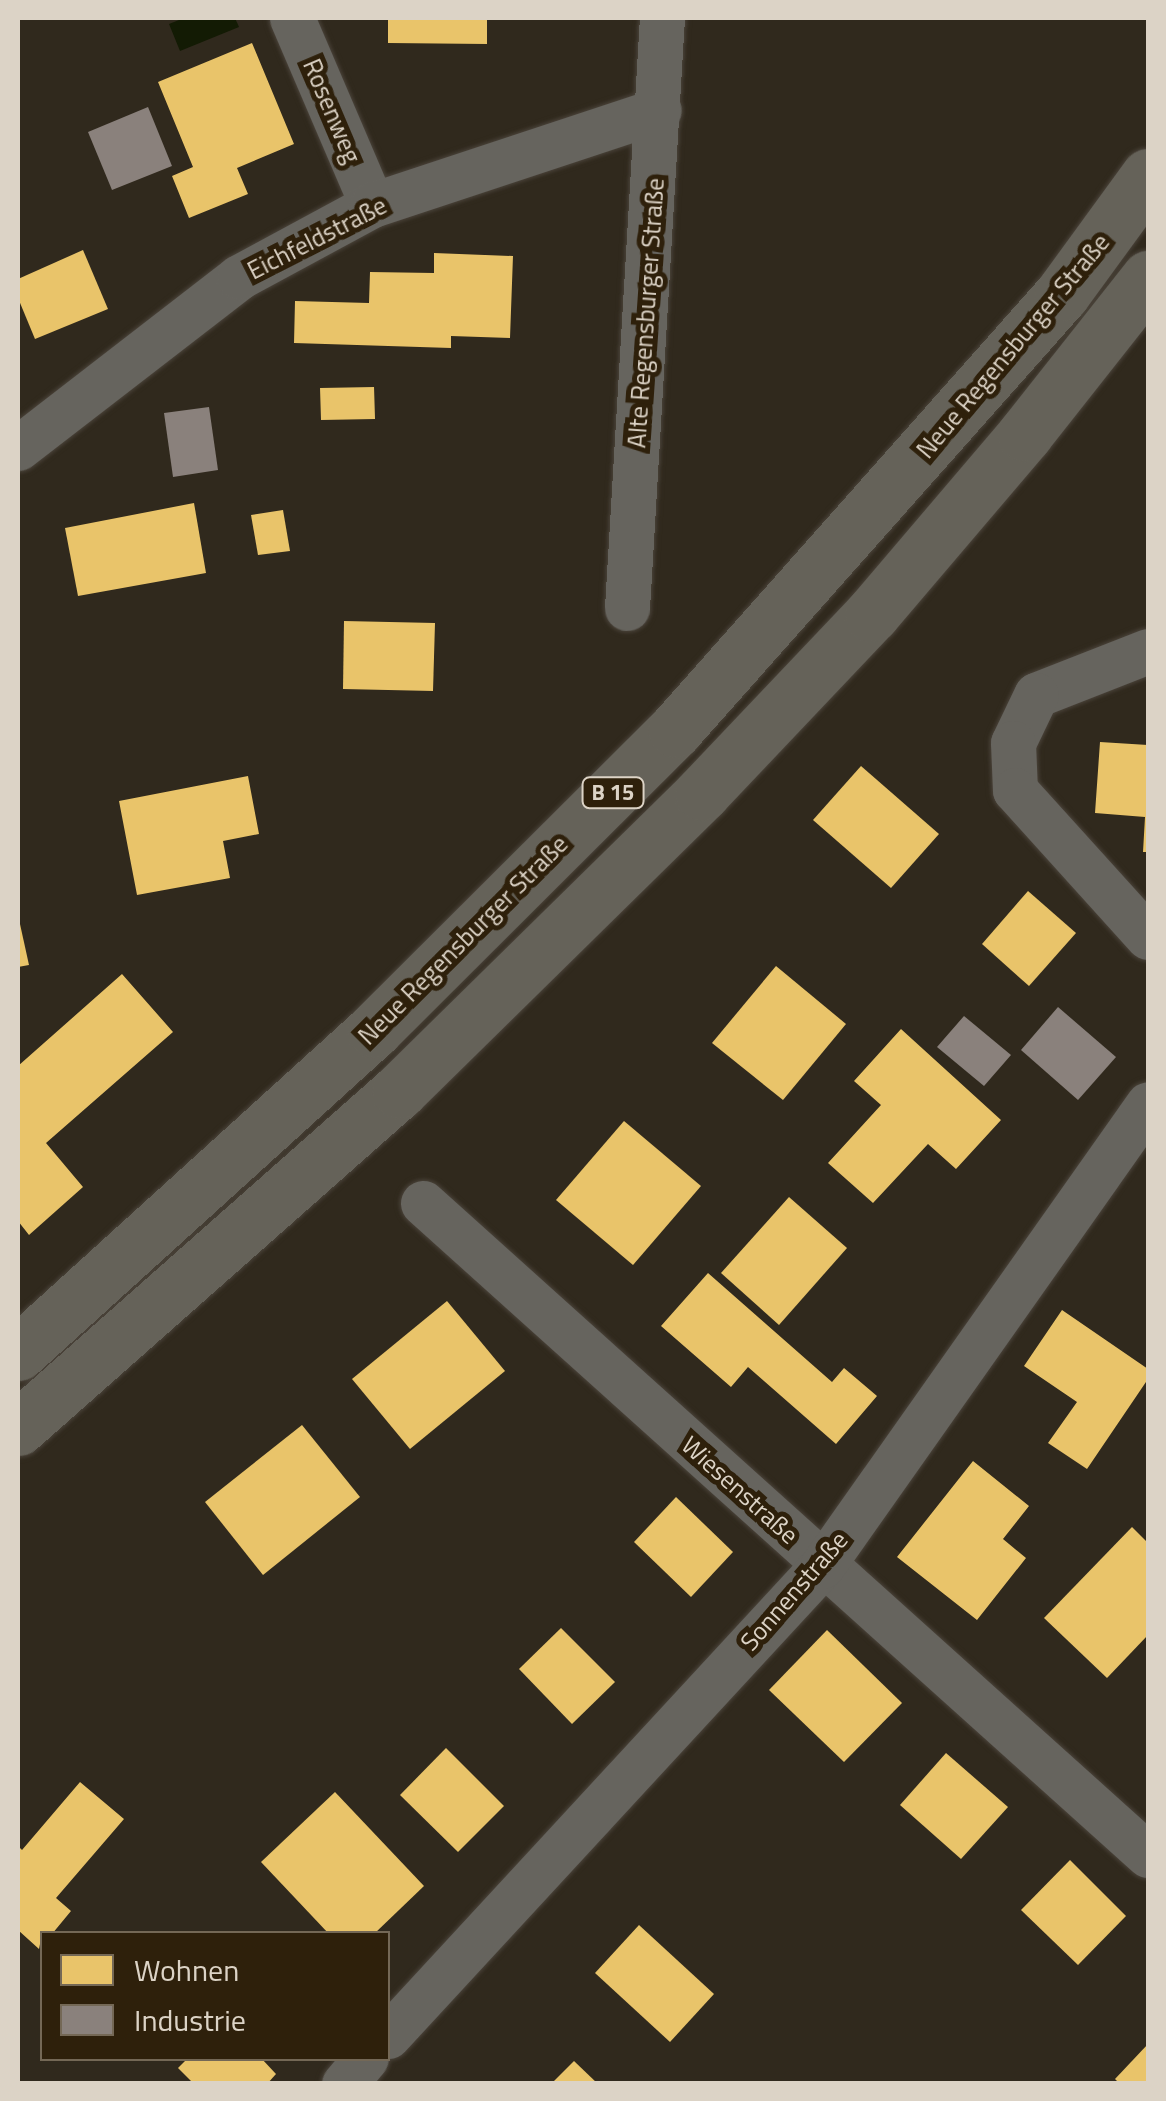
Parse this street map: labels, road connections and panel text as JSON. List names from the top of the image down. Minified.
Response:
{"streets":{"highway":["Neue Regensburger Straße","B 15"],"street":["Rosenweg","Eichfeldstraße","Alte Regensburger Straße","Wiesenstraße","Sonnenstraße"]},"crossings":[["Rosenweg","Eichfeldstraße"],["Eichfeldstraße","Alte Regensburger Straße"],["Wiesenstraße","Sonnenstraße"]],"legend":["Wohnen","Industrie"]}
